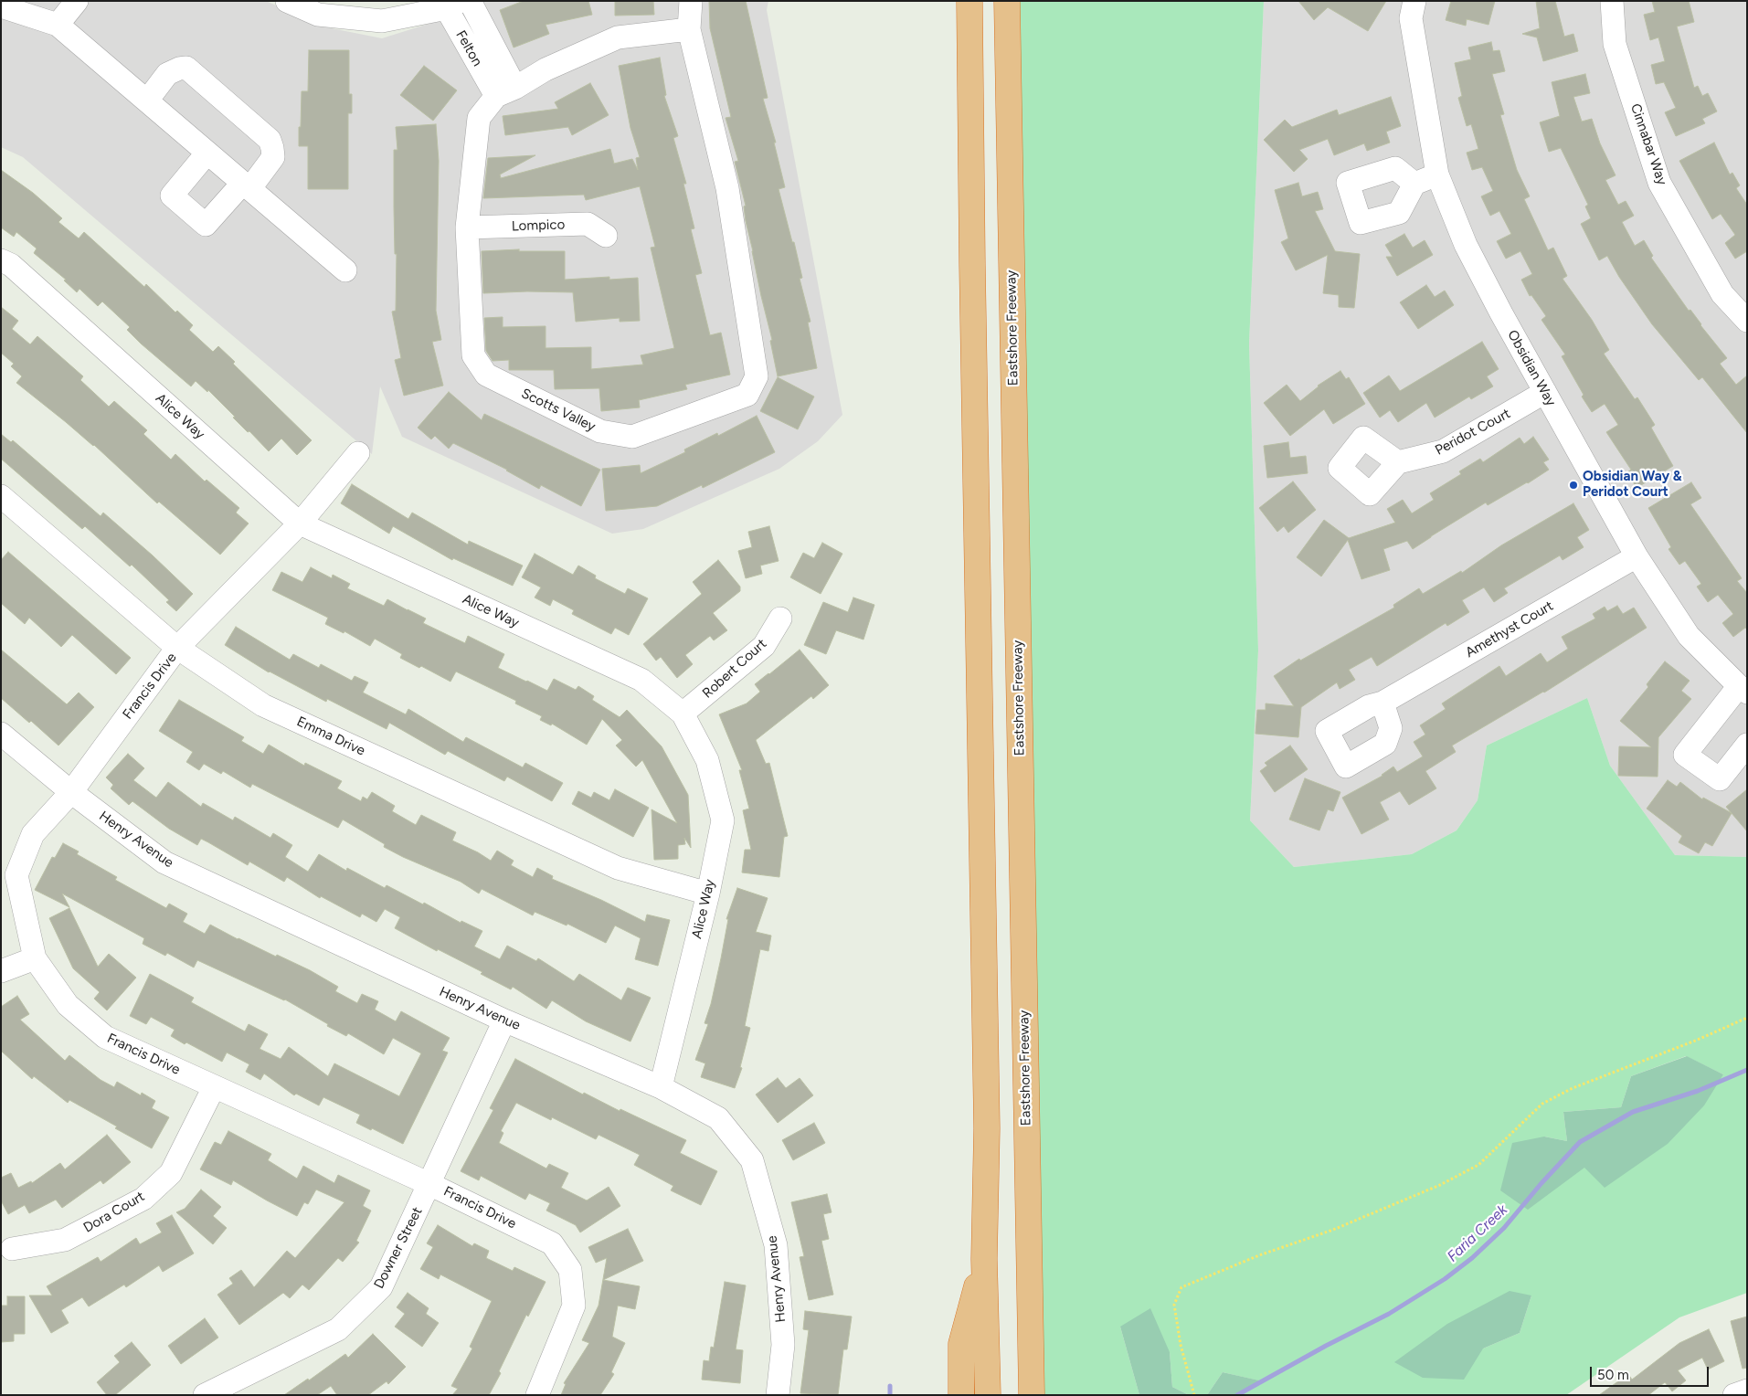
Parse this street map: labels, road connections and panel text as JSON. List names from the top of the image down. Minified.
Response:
{"streets":{"highway":["Eastshore Freeway"],"street":["Felton","Cinnabar Way","Lompico","Obsidian Way","Scotts Valley","Alice Way","Peridot Court","Amethyst Court","Robert Court","Francis Drive","Emma Drive","Henry Avenue","Dora Court","Downer Street"]},"crossings":[["Felton","Scotts Valley"],["Lompico","Scotts Valley"],["Obsidian Way","Peridot Court"],["Obsidian Way","Amethyst Court"],["Alice Way","Robert Court"],["Alice Way","Francis Drive"],["Alice Way","Emma Drive"],["Alice Way","Henry Avenue"],["Francis Drive","Emma Drive"],["Francis Drive","Henry Avenue"],["Francis Drive","Dora Court"],["Francis Drive","Downer Street"],["Henry Avenue","Downer Street"]],"water":["Faria Creek"],"places":["Obsidian Way & Peridot Court"],"scale_bar":"50 m"}
